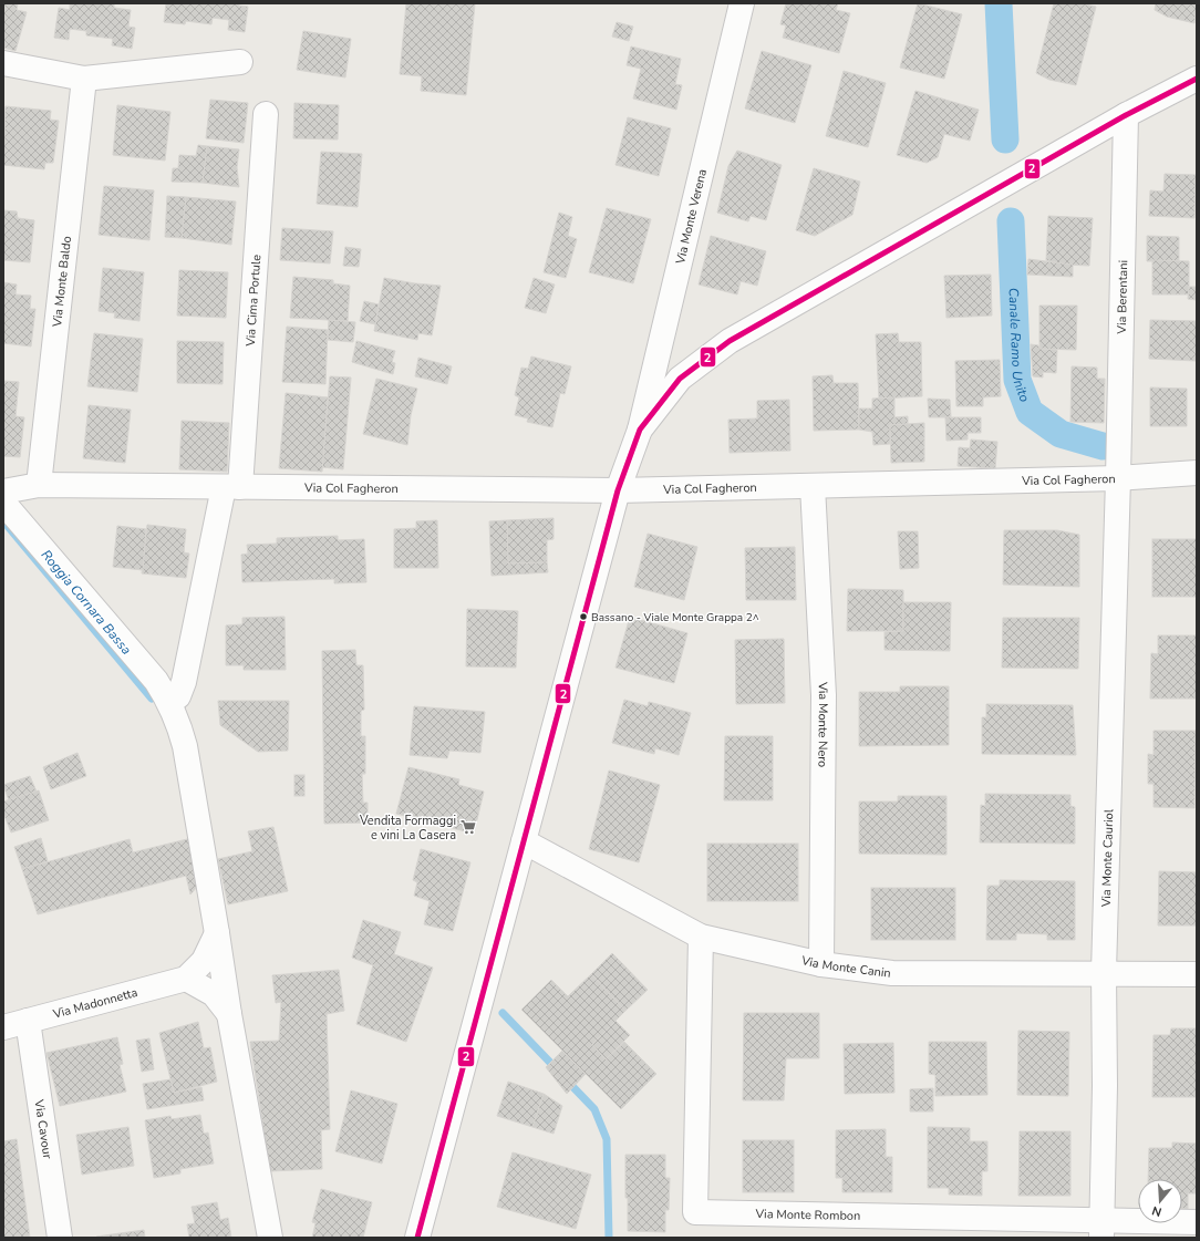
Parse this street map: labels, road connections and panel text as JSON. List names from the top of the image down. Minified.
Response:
{"streets":{"street":["Via Monte Verena","Via Monte Baldo","Via Berentani","Via Cima Portule","Via Col Fagheron","Via Monte Nero","Via Monte Cauriol","Via Monte Canin","Via Madonnetta","Via Cavour","Via Monte Rombon"]},"crossings":[["Via Monte Baldo","Via Col Fagheron"],["Via Berentani","Via Col Fagheron"],["Via Berentani","Via Monte Cauriol"],["Via Cima Portule","Via Col Fagheron"],["Via Col Fagheron","Via Monte Nero"],["Via Col Fagheron","Via Monte Cauriol"],["Via Monte Nero","Via Monte Canin"],["Via Monte Cauriol","Via Monte Canin"],["Via Monte Cauriol","Via Monte Rombon"],["Via Monte Canin","Via Monte Rombon"],["Via Madonnetta","Via Cavour"]],"water":["Canale Ramo Unito","Roggia Cornara Bassa"],"places":{"other":["Bassano - Viale Monte Grappa 2^"],"supermarket":["Vendita Formaggi e vini La Casera"]},"lines":["transit line 2"],"north":"bottom"}
